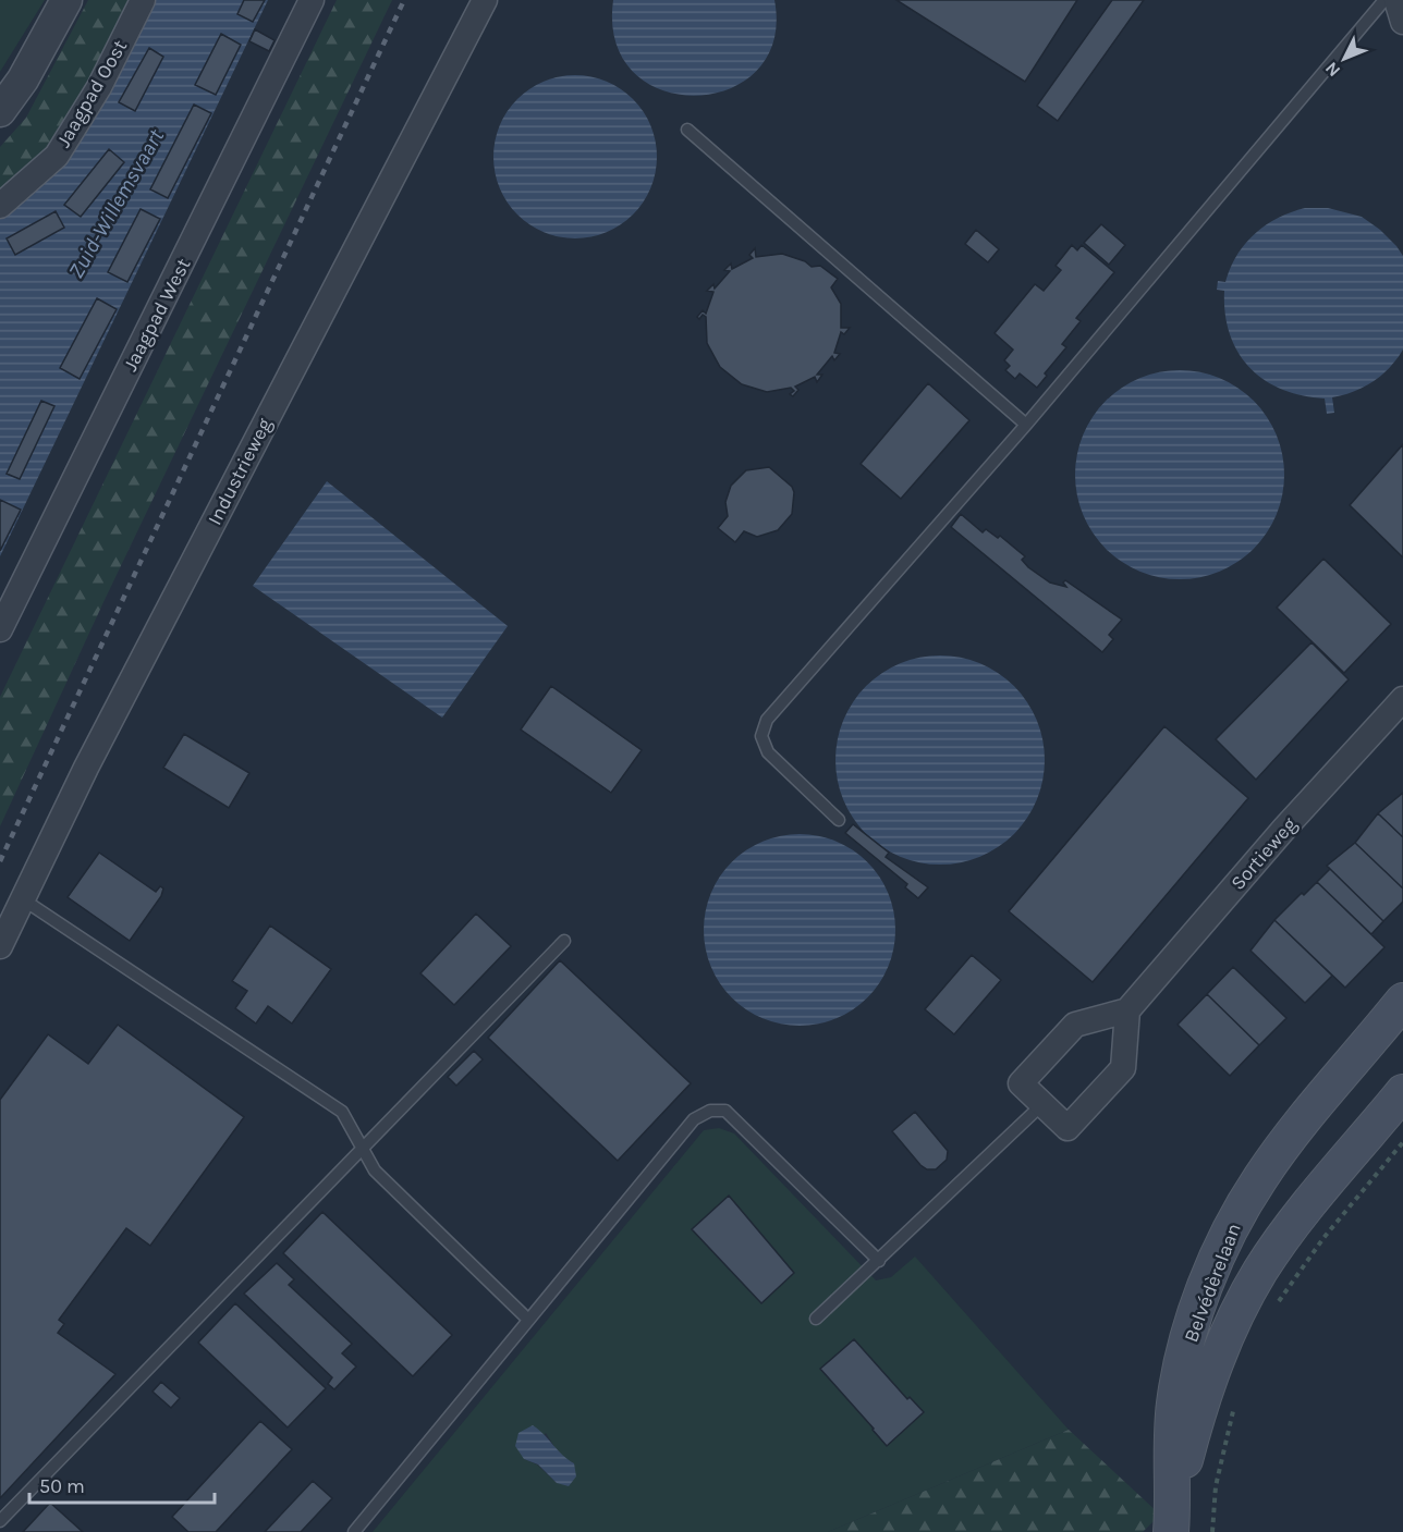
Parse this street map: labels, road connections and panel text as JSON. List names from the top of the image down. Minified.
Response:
{"streets":{"main road":["Belvédèrelaan"],"street":["Jaagpad Oost","Jaagpad West","Industrieweg","Sortieweg"]},"water":["Zuid-Willemsvaart"],"scale_bar":"50 m","north":"bottom left"}
